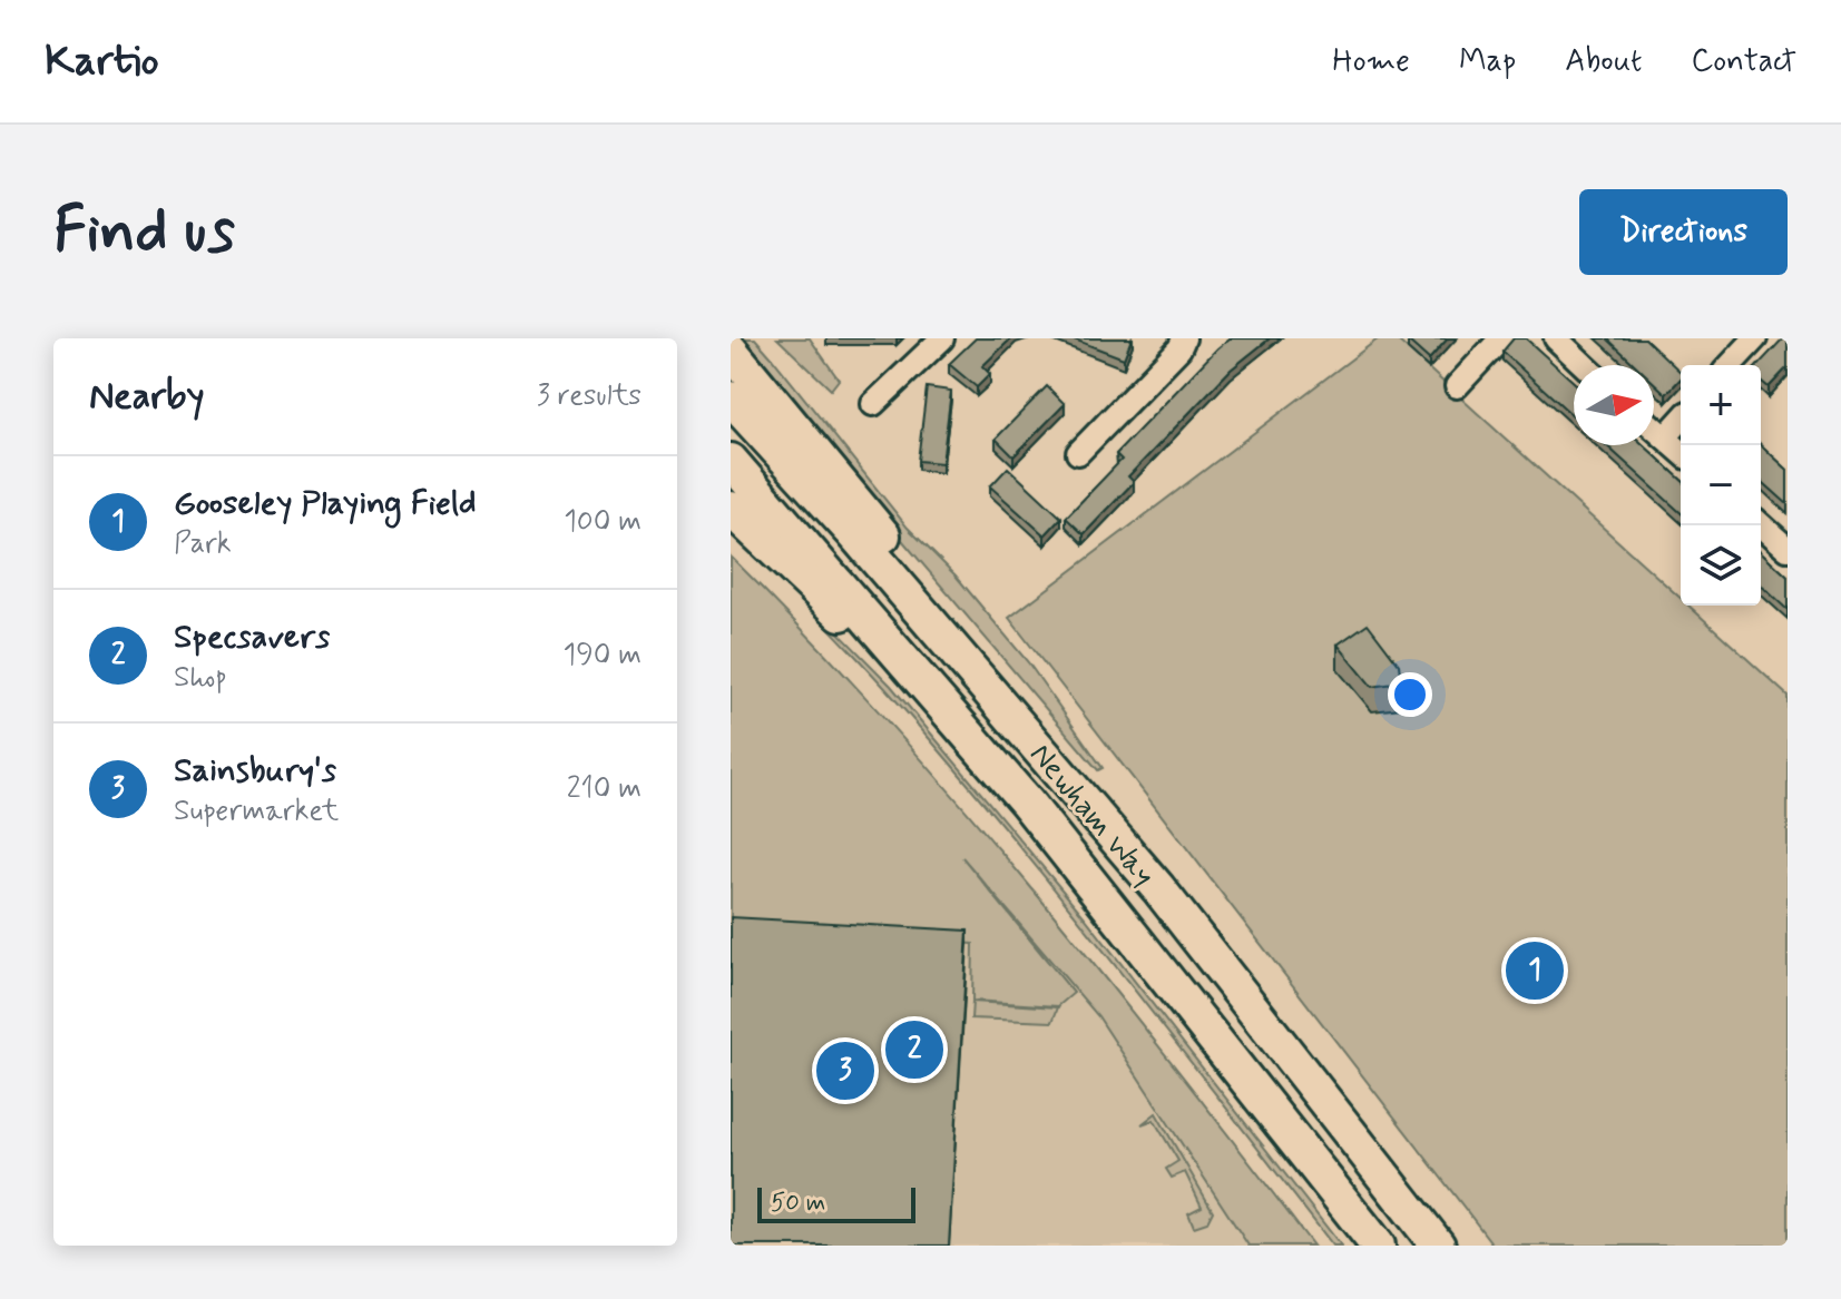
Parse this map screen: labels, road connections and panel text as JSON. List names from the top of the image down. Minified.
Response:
{"streets":{"highway":["Newham Way"]},"scale_bar":"50 m","north":"right","page":{"header":"Kartio","nav":["Home","Map","About","Contact"],"buttons":"Directions","title":"Find us","heading":["Nearby","3 results"],"map_buttons":["+","−"],"list":[{"mark":"1","name":"Gooseley Playing Field","note":"Park","value":"100 m"},{"mark":"2","name":"Specsavers","note":"Shop","value":"190 m"},{"mark":"3","name":"Sainsbury's","note":"Supermarket","value":"210 m"}],"pins":["1","2","3"],"scale":"50 m"}}
